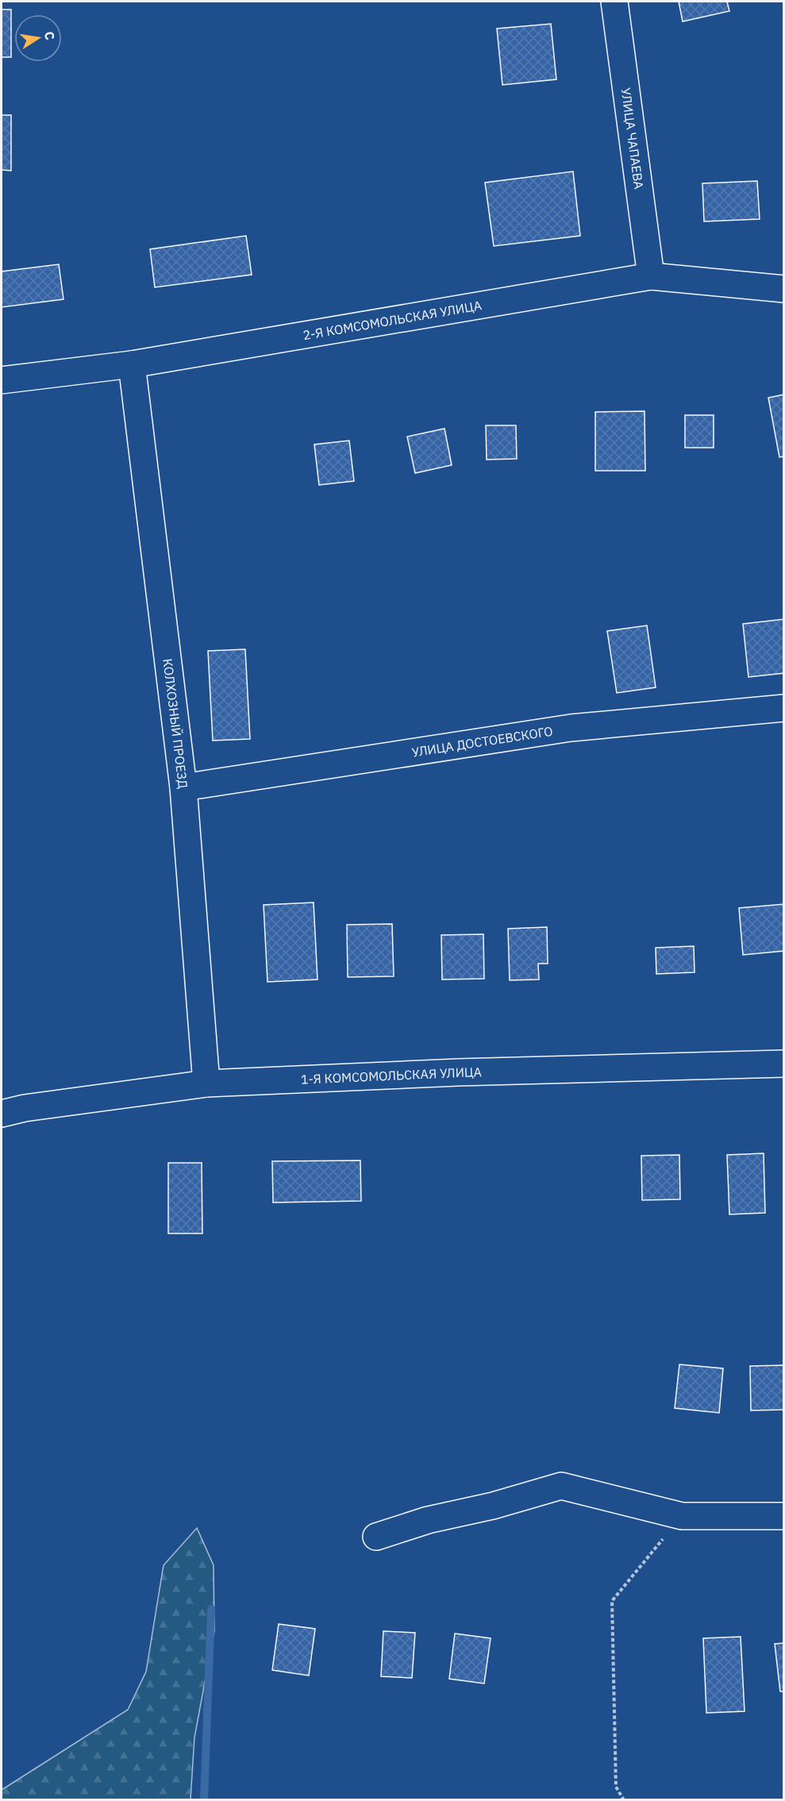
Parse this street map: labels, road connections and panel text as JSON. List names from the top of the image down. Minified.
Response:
{"streets":{"street":["УЛИЦА ЧАПАЕВА","2-Я КОМСОМОЛЬСКАЯ УЛИЦА","КОЛХОЗНЫЙ ПРОЕЗД","УЛИЦА ДОСТОЕВСКОГО","1-Я КОМСОМОЛЬСКАЯ УЛИЦА"]},"crossings":[["УЛИЦА ЧАПАЕВА","2-Я КОМСОМОЛЬСКАЯ УЛИЦА"],["2-Я КОМСОМОЛЬСКАЯ УЛИЦА","КОЛХОЗНЫЙ ПРОЕЗД"],["КОЛХОЗНЫЙ ПРОЕЗД","УЛИЦА ДОСТОЕВСКОГО"],["КОЛХОЗНЫЙ ПРОЕЗД","1-Я КОМСОМОЛЬСКАЯ УЛИЦА"]],"north":"right"}
